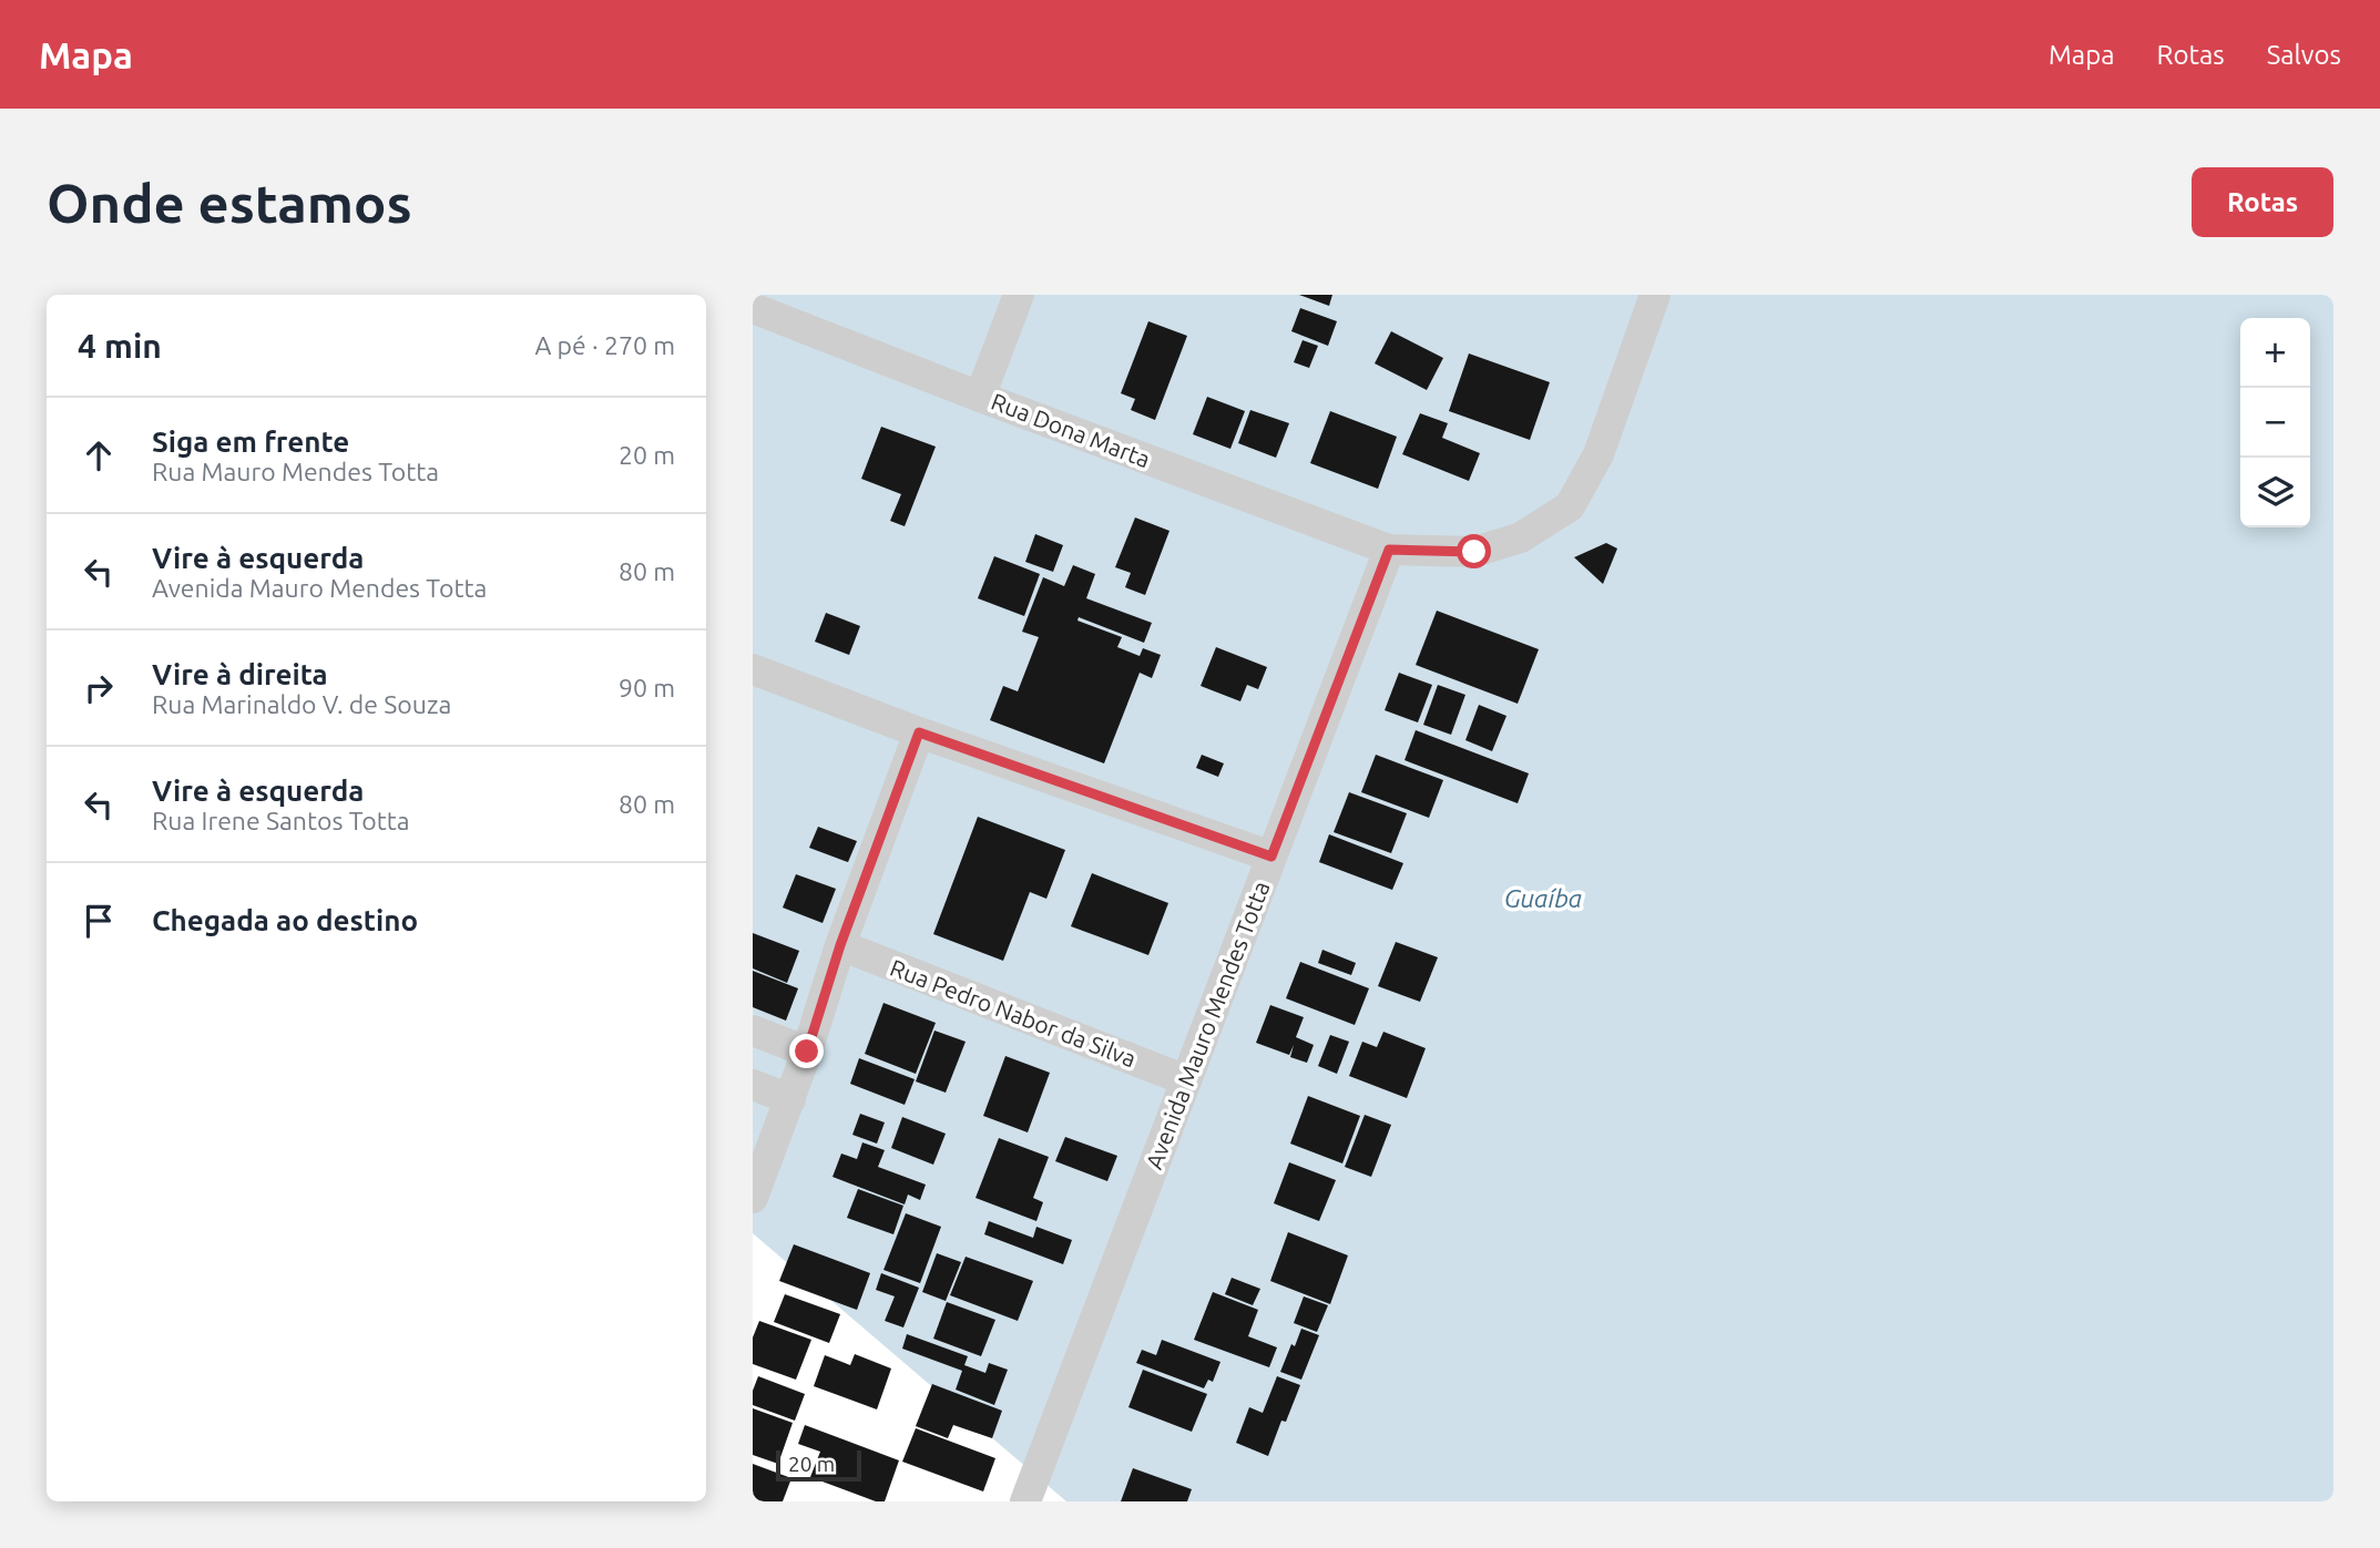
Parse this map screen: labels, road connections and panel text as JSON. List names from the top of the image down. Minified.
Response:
{"streets":{"street":["Rua Dona Marta","Rua Pedro Nabor da Silva","Avenida Mauro Mendes Totta"]},"crossings":[["Rua Dona Marta","Avenida Mauro Mendes Totta"],["Rua Pedro Nabor da Silva","Avenida Mauro Mendes Totta"]],"water":["Guaíba"],"scale_bar":"20 m","page":{"header":"Mapa","nav":["Mapa","Rotas","Salvos"],"buttons":"Rotas","title":"Onde estamos","heading":["4 min","A pé · 270 m"],"map_buttons":["+","−"],"list":[["Siga em frente","Rua Mauro Mendes Totta","20 m"],["Vire à esquerda","Avenida Mauro Mendes Totta","80 m"],["Vire à direita","Rua Marinaldo V. de Souza","90 m"],["Vire à esquerda","Rua Irene Santos Totta","80 m"],"Chegada ao destino"],"scale":"20 m"}}
